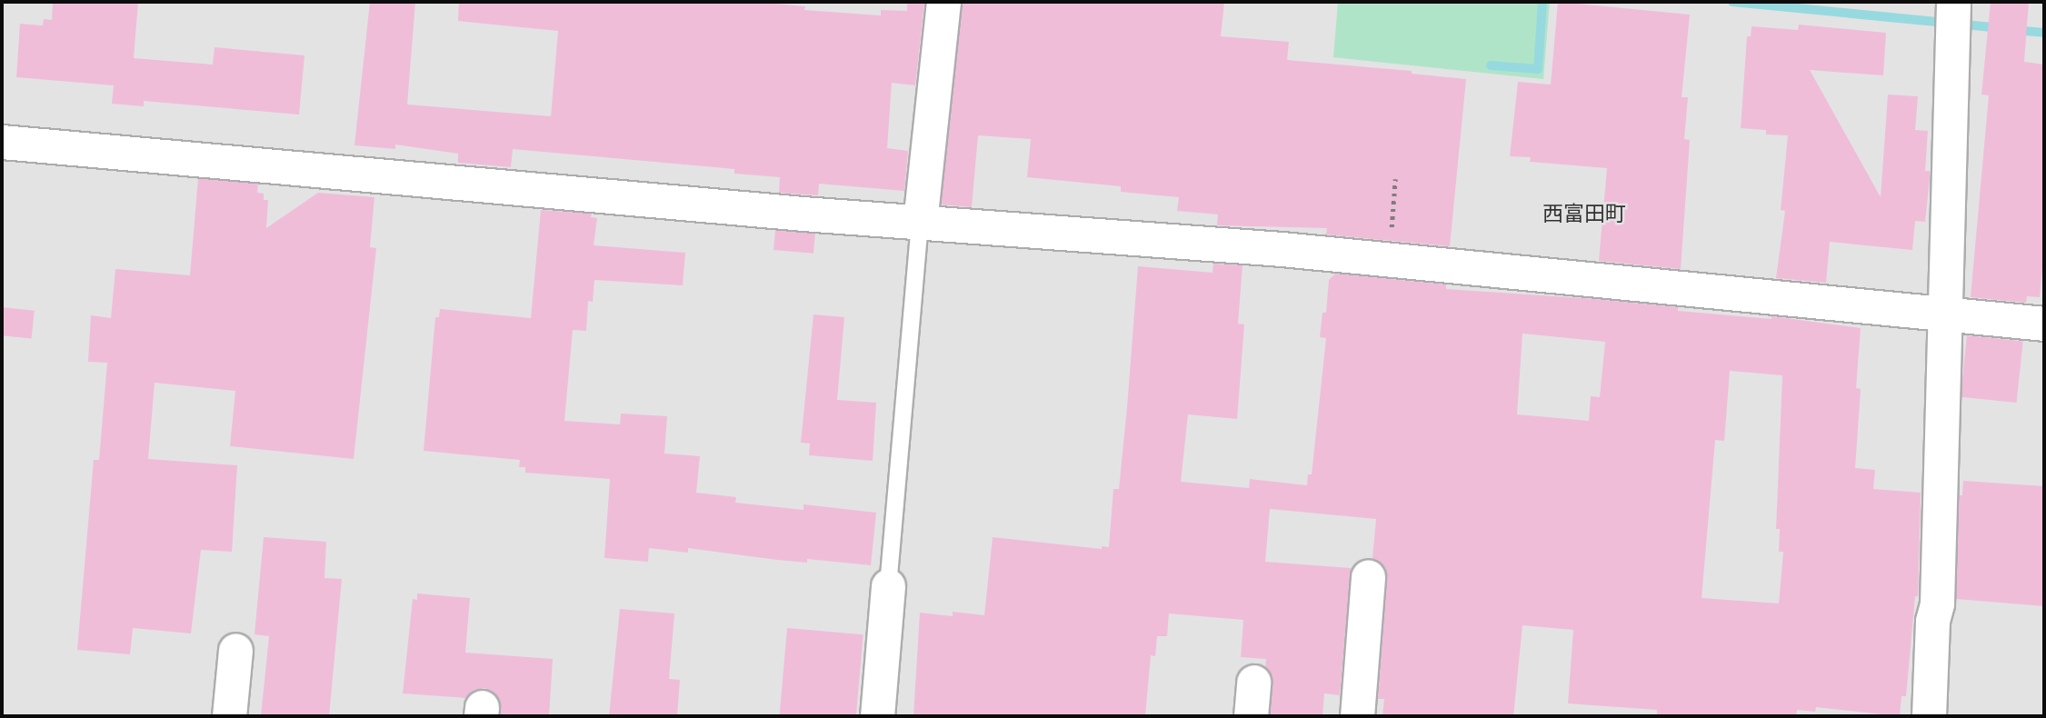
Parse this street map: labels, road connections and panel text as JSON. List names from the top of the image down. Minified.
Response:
{"districts":["西富田町"]}
